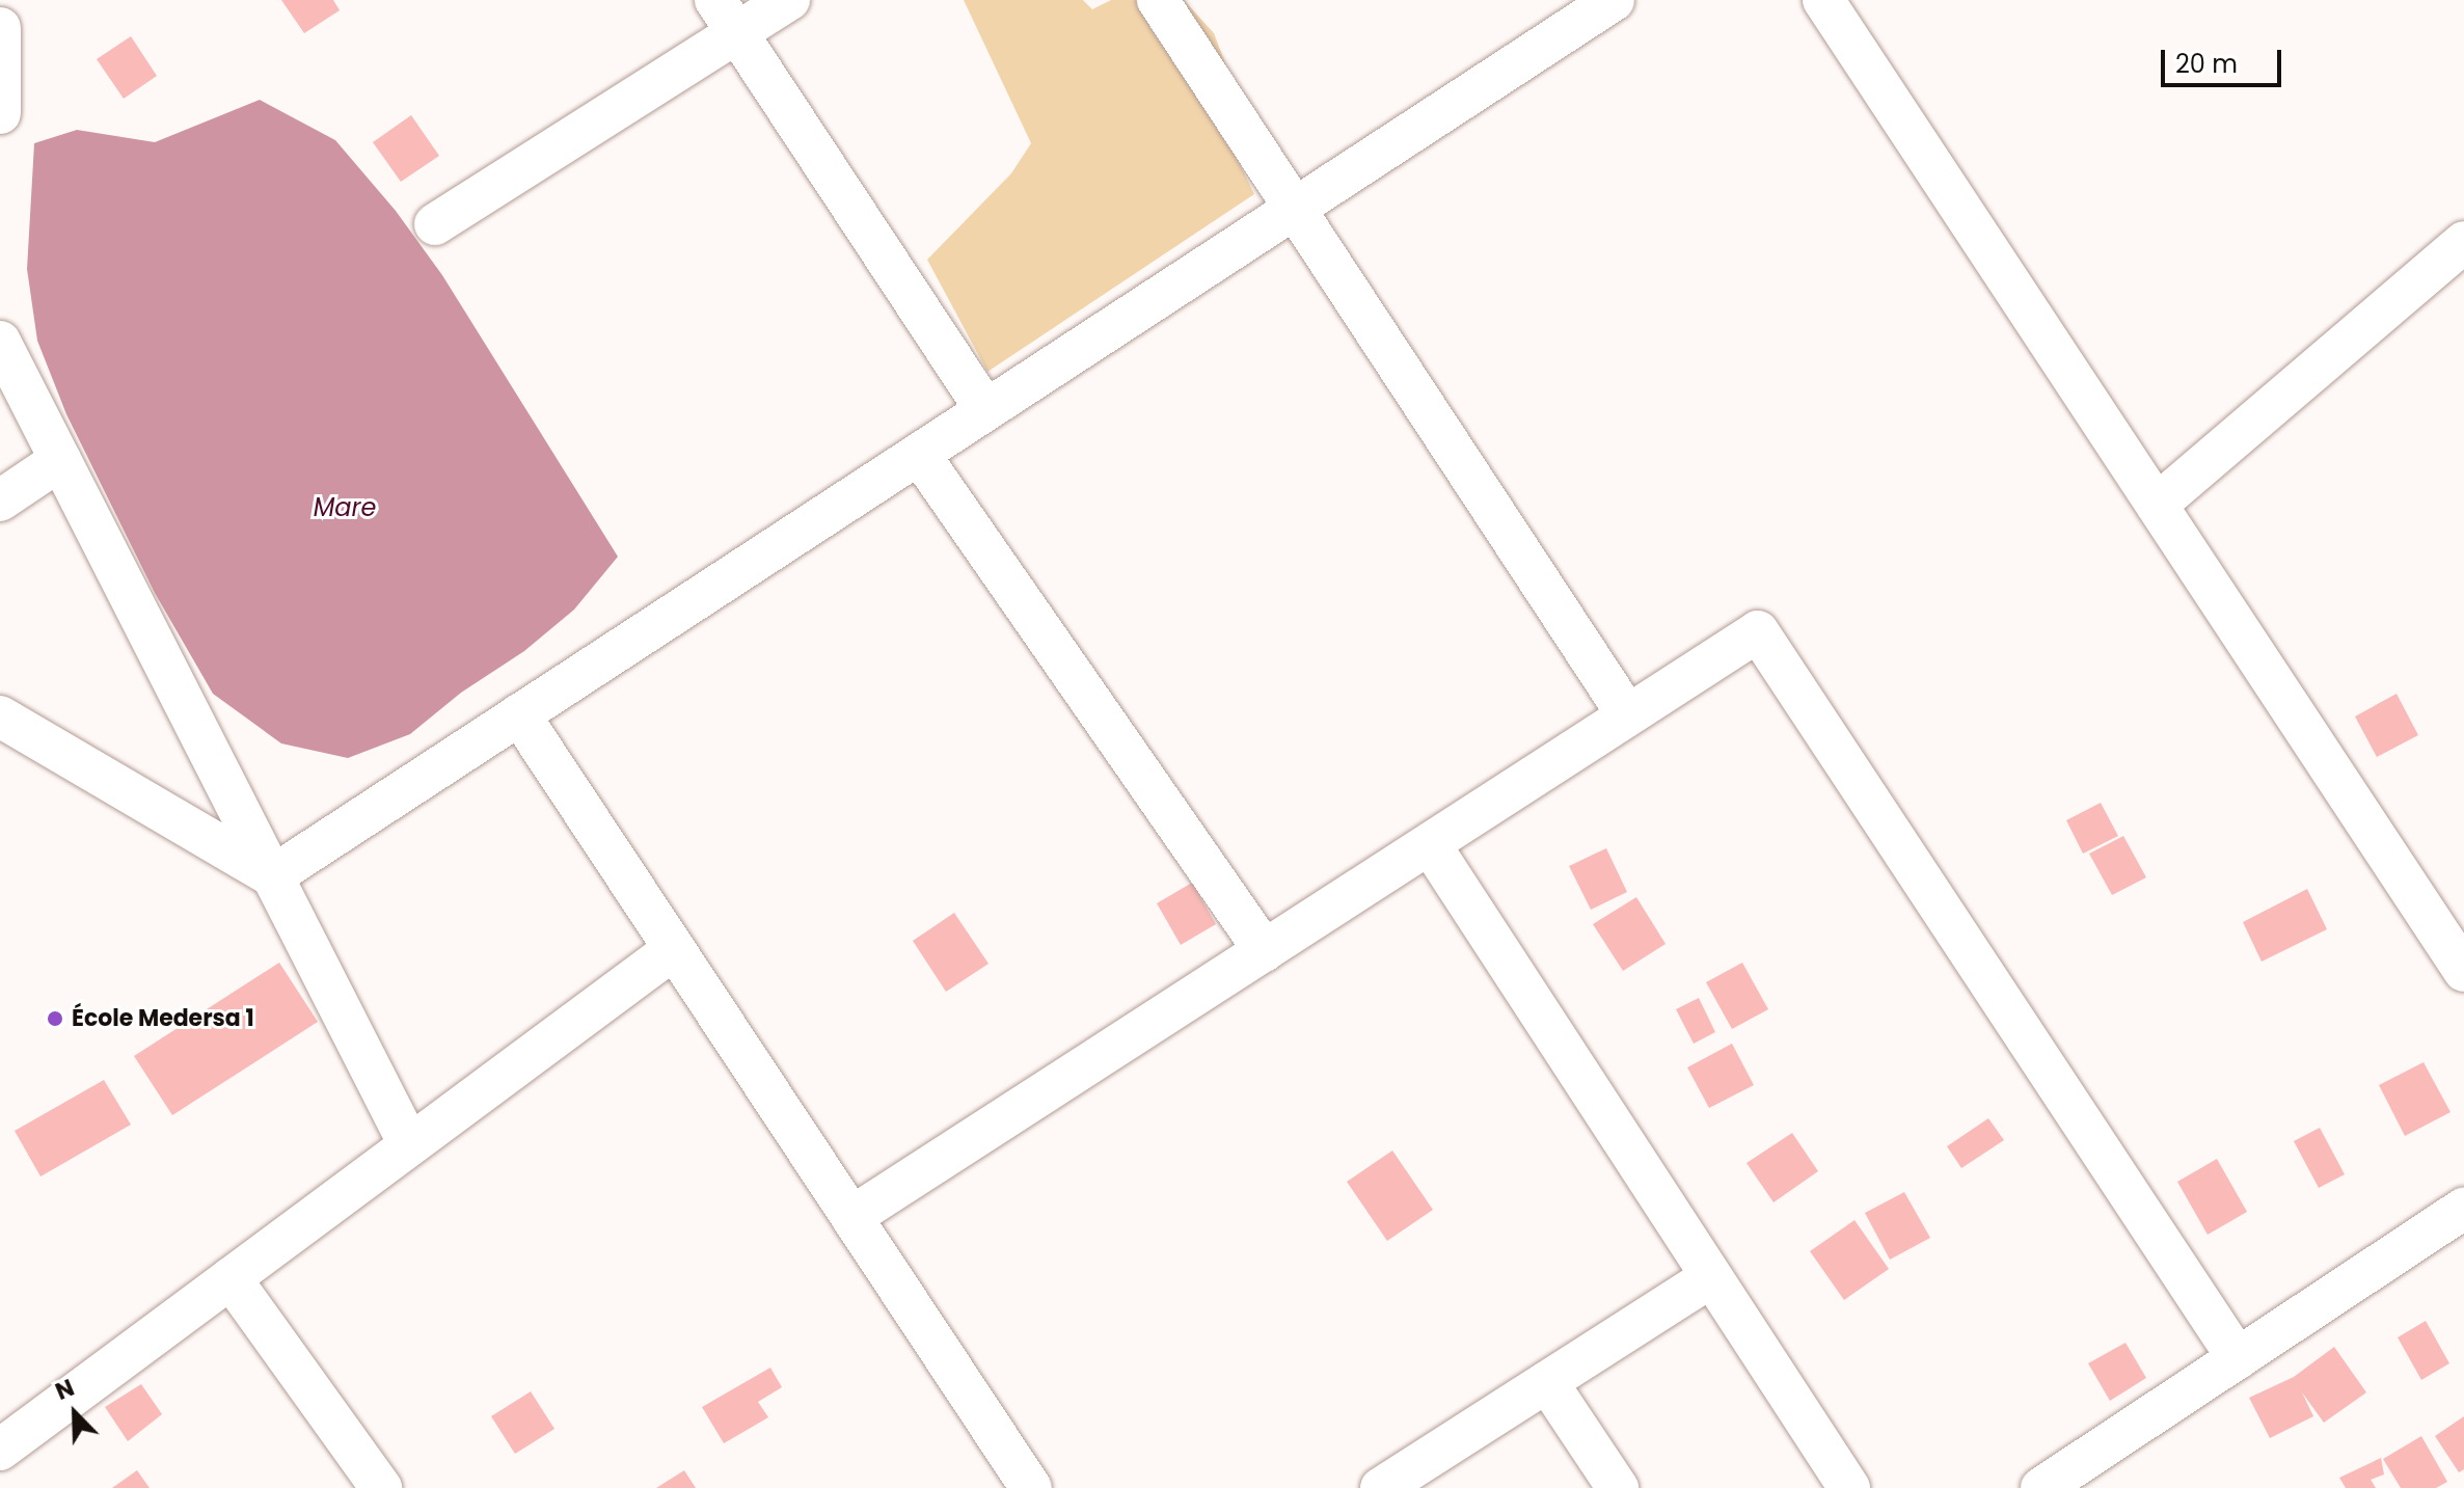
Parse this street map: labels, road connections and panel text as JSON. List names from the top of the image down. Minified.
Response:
{"water":["Mare"],"places":["École Medersa 1"],"scale_bar":"20 m","north":"top left"}
